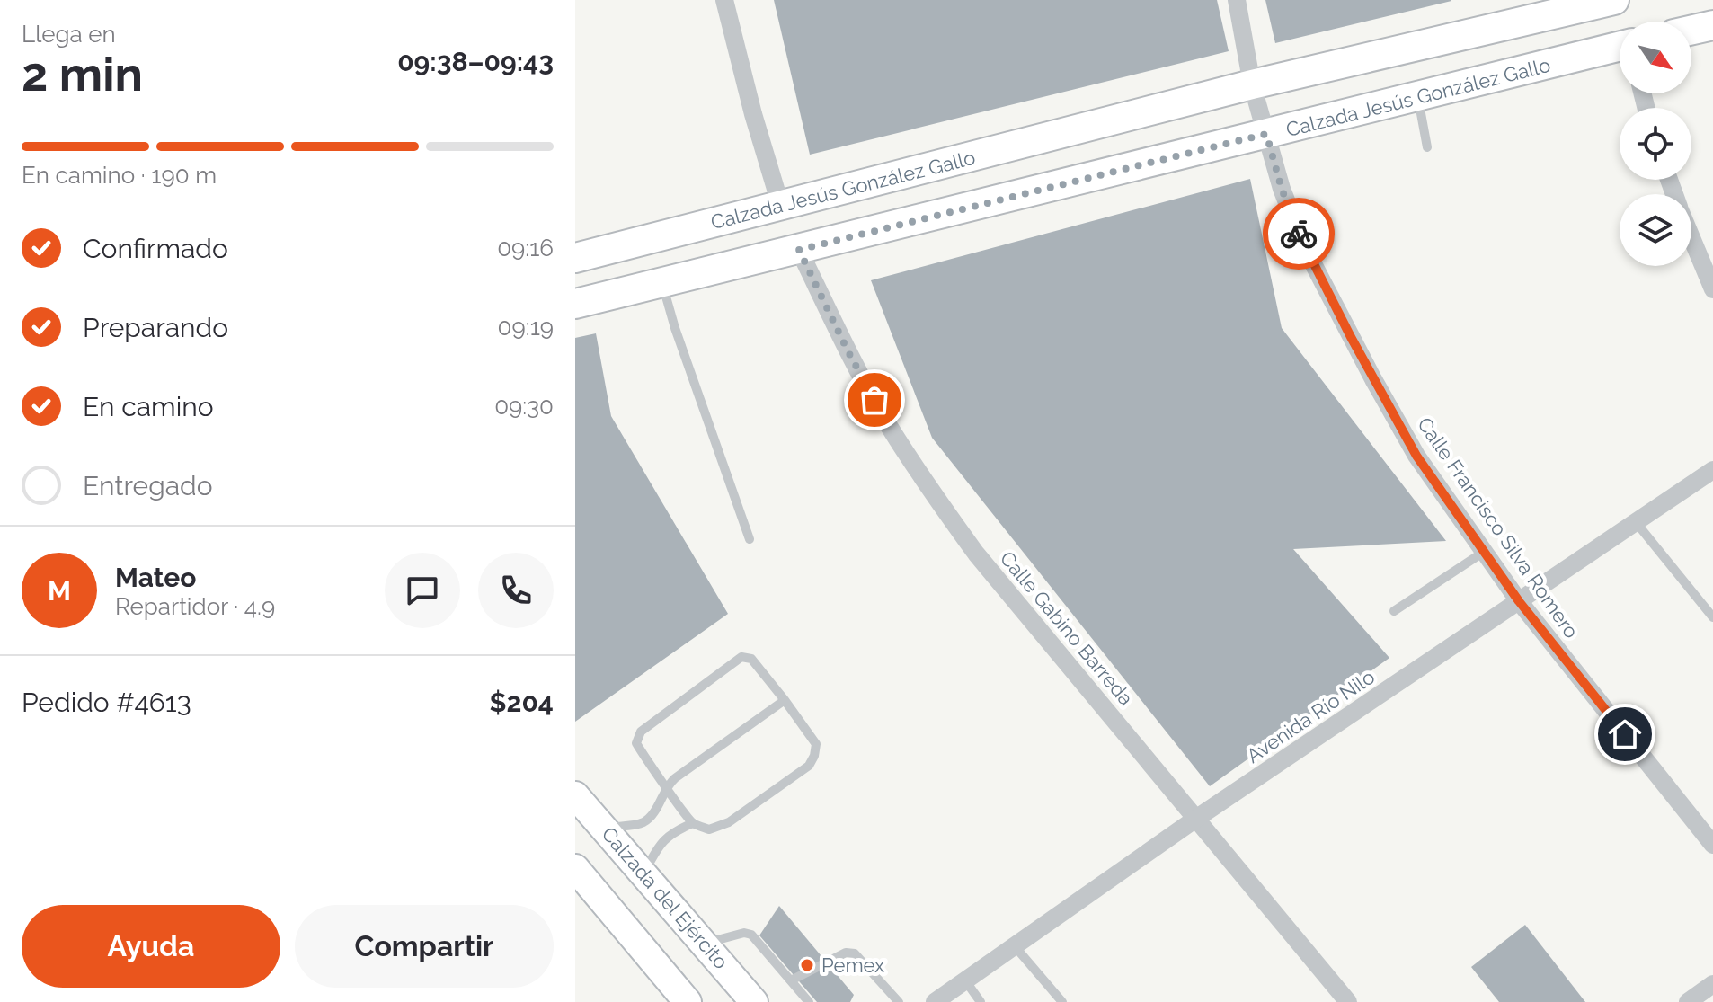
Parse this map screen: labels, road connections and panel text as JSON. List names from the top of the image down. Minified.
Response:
{"streets":{"main road":["Calzada Jesús González Gallo","Calzada del Ejército"],"street":["Calle Francisco Silva Romero","Calle Gabino Barreda","Avenida Río Nilo"]},"crossings":[["Calzada Jesús González Gallo","Calle Francisco Silva Romero"],["Calzada Jesús González Gallo","Calle Gabino Barreda"],["Calle Francisco Silva Romero","Avenida Río Nilo"],["Calle Gabino Barreda","Avenida Río Nilo"]],"places":["Pemex"],"north":"bottom right","page":{"heading":["2 min","Llega en","09:38–09:43"],"panel":["Mateo","Repartidor · 4.9","Pedido #4613","$204"],"bar":"En camino · 190 m","list":[["Confirmado","09:16"],["Preparando","09:19"],["En camino","09:30"],"Entregado"],"round":"M","buttons":["Ayuda","Compartir"]}}
